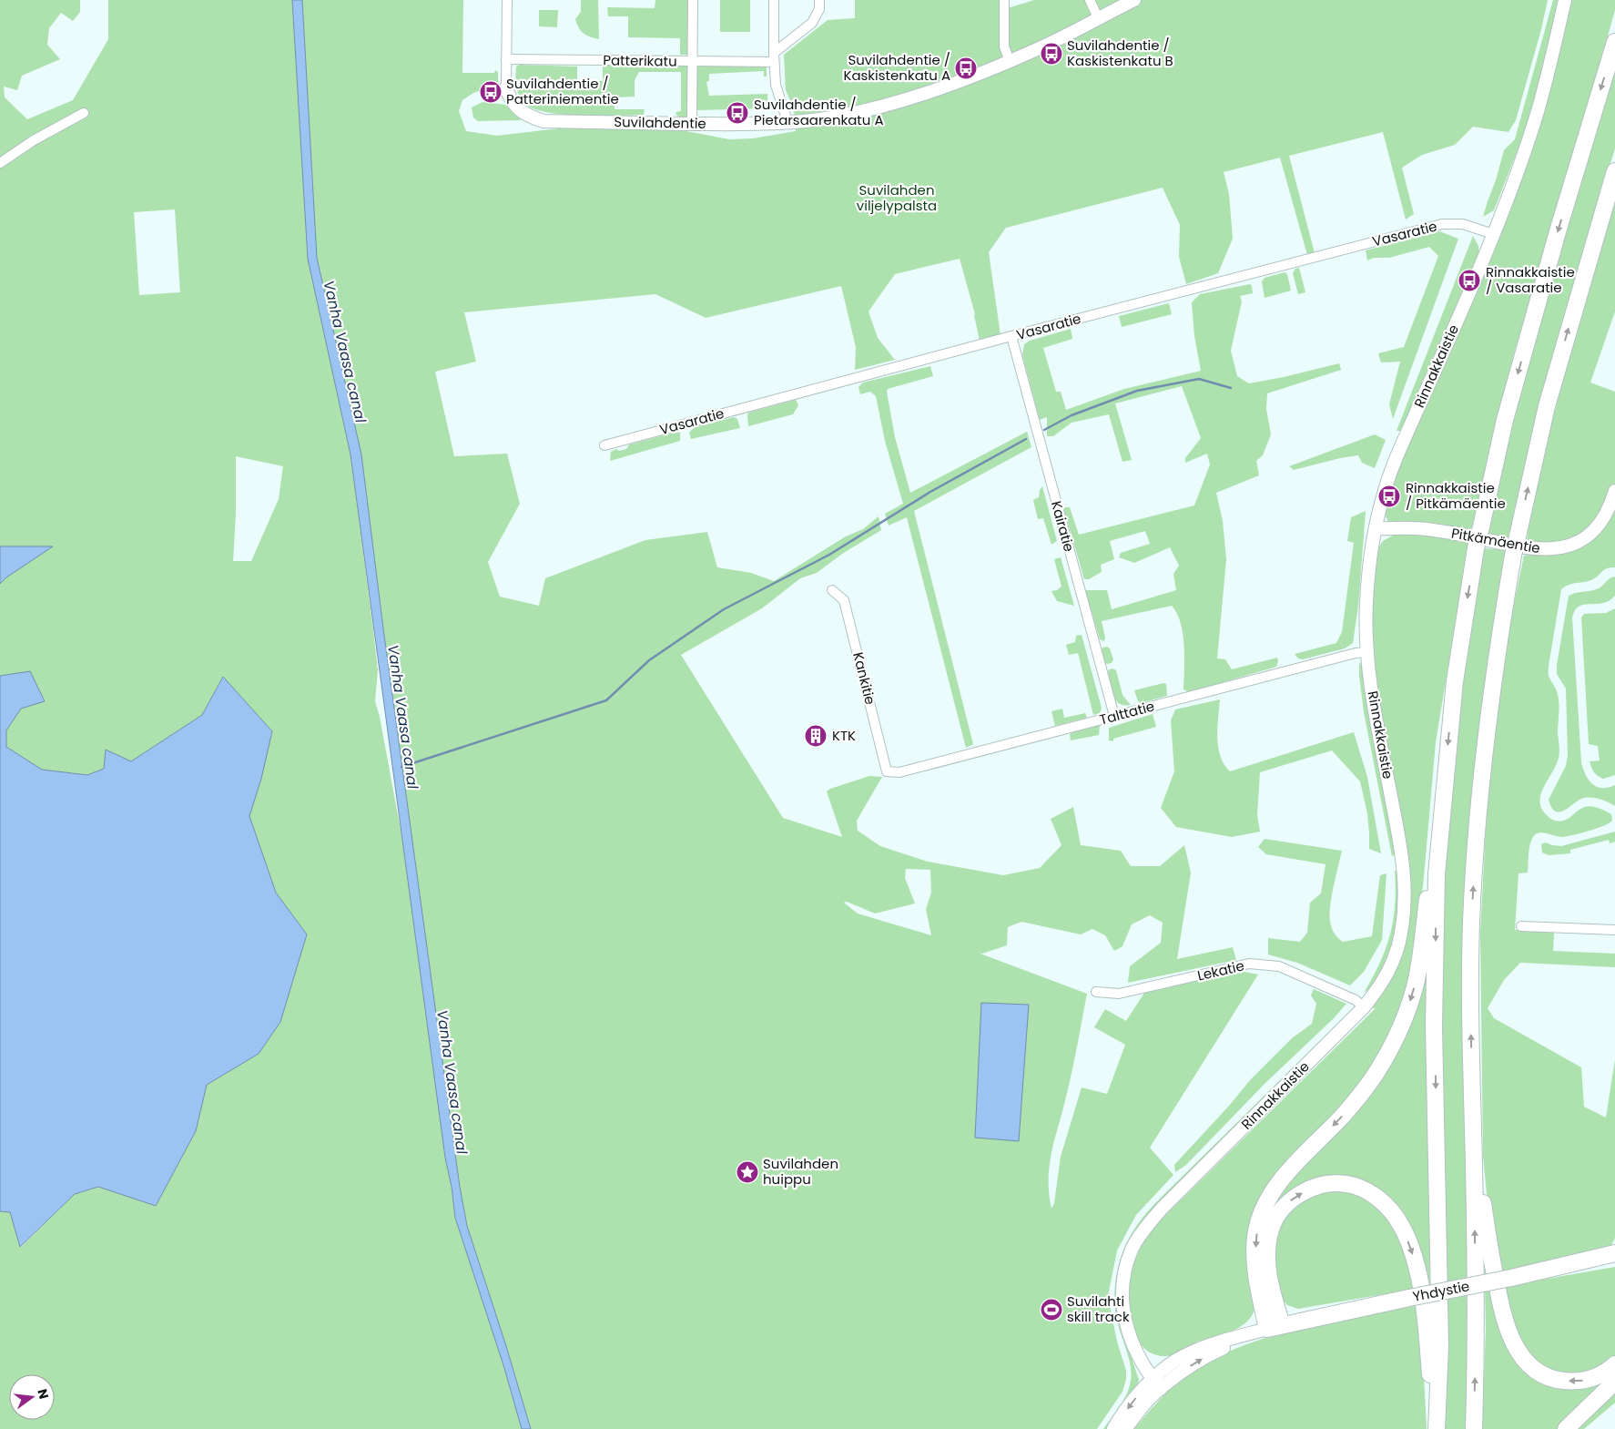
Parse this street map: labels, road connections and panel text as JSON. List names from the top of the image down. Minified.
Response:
{"streets":{"highway":["Yhdystie"],"street":["Patterikatu","Suvilahdentie","Vasaratie","Rinnakkaistie","Kairatie","Pitkämäentie","Kankitie","Talttatie","Lekatie"]},"crossings":[["Vasaratie","Rinnakkaistie"],["Vasaratie","Kairatie"],["Rinnakkaistie","Pitkämäentie"],["Rinnakkaistie","Talttatie"],["Rinnakkaistie","Lekatie"],["Kairatie","Talttatie"],["Kankitie","Talttatie"]],"water":["Vanha Vaasa canal"],"parks":["Suvilahden viljelypalsta"],"places":{"bus stop":["Suvilahdentie / Kaskistenkatu B","Suvilahdentie / Kaskistenkatu A","Suvilahdentie / Patteriniementie","Suvilahdentie / Pietarsaarenkatu A","Rinnakkaistie / Vasaratie","Rinnakkaistie / Pitkämäentie"],"building":["KTK"],"place":["Suvilahden huippu"],"sports":["Suvilahti skill track"]},"north":"right"}
